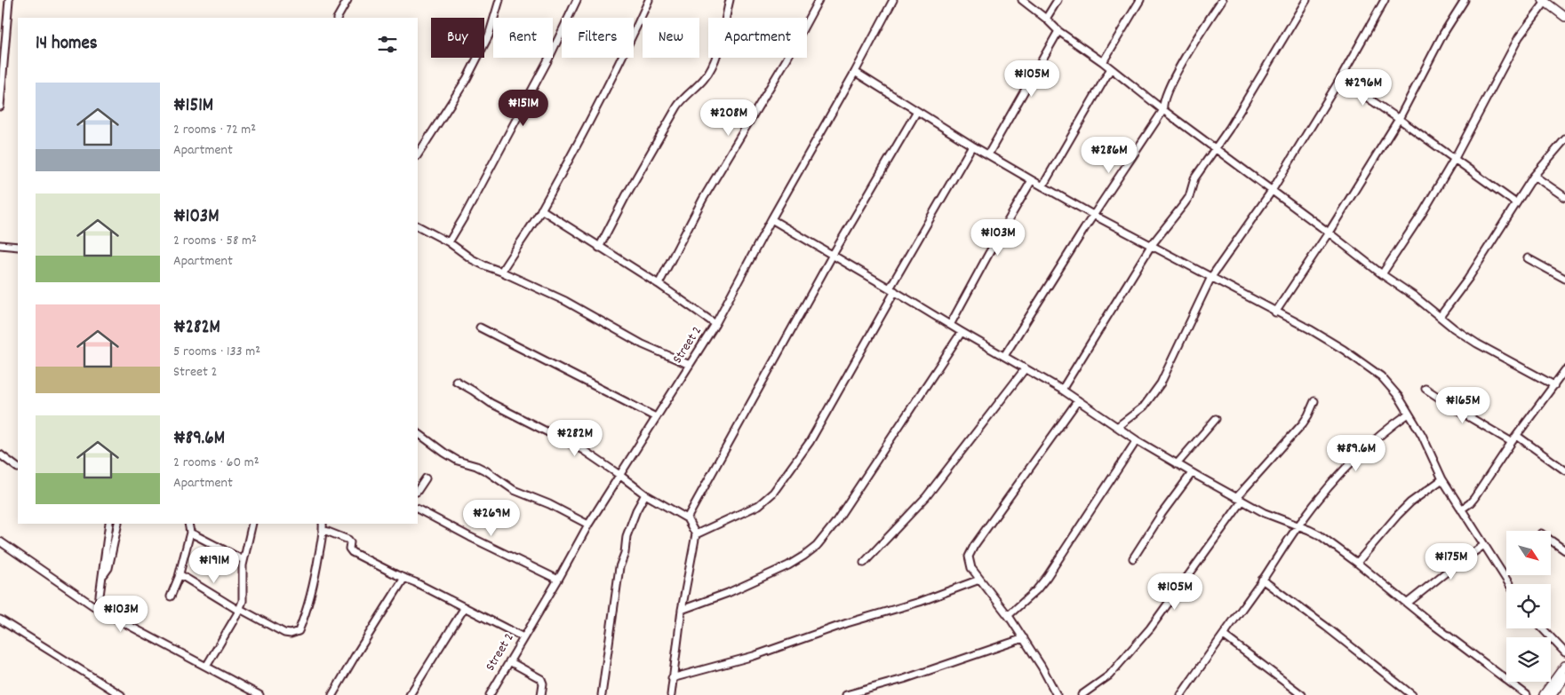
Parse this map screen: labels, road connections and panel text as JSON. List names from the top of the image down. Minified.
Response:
{"streets":{"street":["Street 2"]},"north":"bottom right","page":{"chip":["Buy","Rent","Filters","New","Apartment"],"heading":"14 homes","price":["₦105M","₦296M","₦151M","₦208M","₦286M","₦103M","₦165M","₦282M","₦89.6M","₦269M","₦175M","₦191M","₦105M","₦103M"],"list":[{"name":"₦151M","note":"2 rooms · 72 m² · Apartment"},{"name":"₦103M","note":"2 rooms · 58 m² · Apartment"},{"name":"₦282M","note":"5 rooms · 133 m² · Street 2"},{"name":"₦89.6M","note":"2 rooms · 60 m² · Apartment"}]}}
